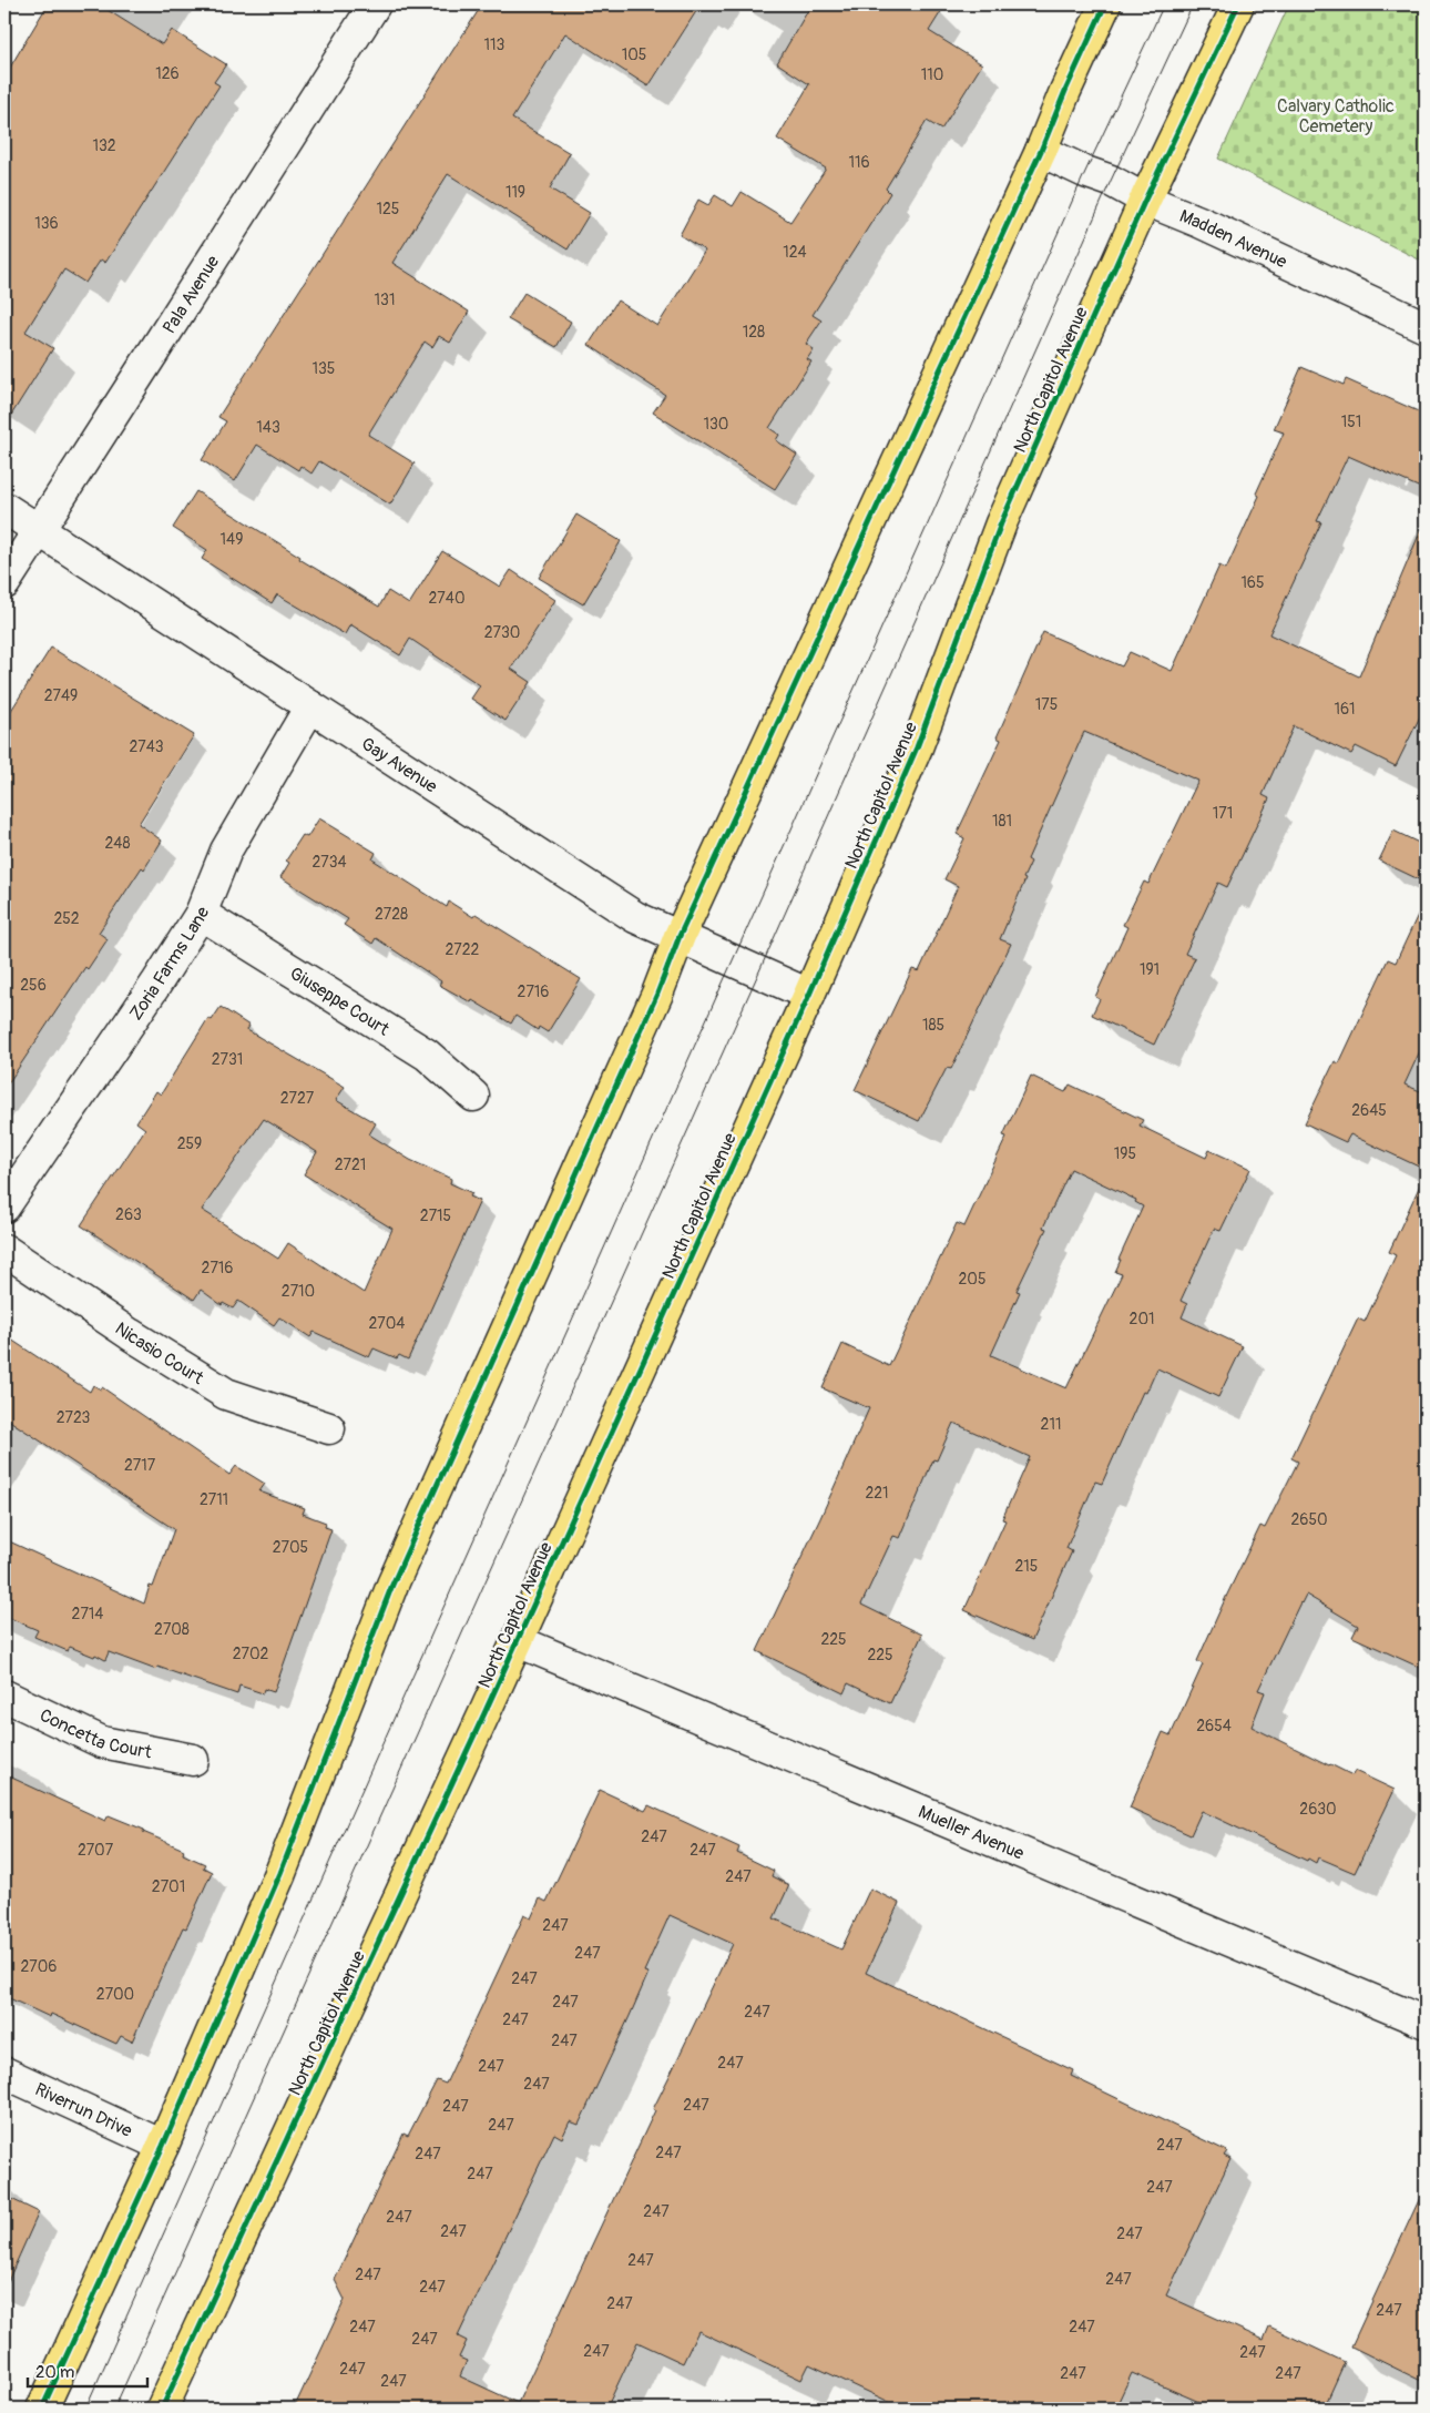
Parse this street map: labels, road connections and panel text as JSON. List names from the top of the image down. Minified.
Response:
{"streets":{"main road":["North Capitol Avenue"],"street":["Madden Avenue","Pala Avenue","Gay Avenue","Zoria Farms Lane","Giuseppe Court","Nicasio Court","Concetta Court","Mueller Avenue","Riverrun Drive"]},"crossings":[["Madden Avenue","North Capitol Avenue"],["Pala Avenue","Gay Avenue"],["North Capitol Avenue","Gay Avenue"],["North Capitol Avenue","Mueller Avenue"],["Gay Avenue","Zoria Farms Lane"],["Zoria Farms Lane","Giuseppe Court"]],"parks":["Calvary Catholic Cemetery"],"house_numbers":["113","105","126","110","132","116","119","125","136","124","131","128","135","151","130","143","149","165","2740","2730","2749","175","161","2743","171","181","248","2734","2728","252","2722","191","256","2716","185","2731","2727","2645","259","195","2721","263","2715","2716","205","2710","201","2704","2723","211","2717","221","2711","2650","2705","215","2714","2708","225","2702","225","2654","2630","247","2707","247","247","2701","247","247","2706","247","2700","247","247","247","247","247","247","247","247","247","247","247","247","247","247","247","247","247","247","247","247","247","247","247","247","247","247","247","247","247","247","247","247","247","247"],"scale_bar":"20 m"}
